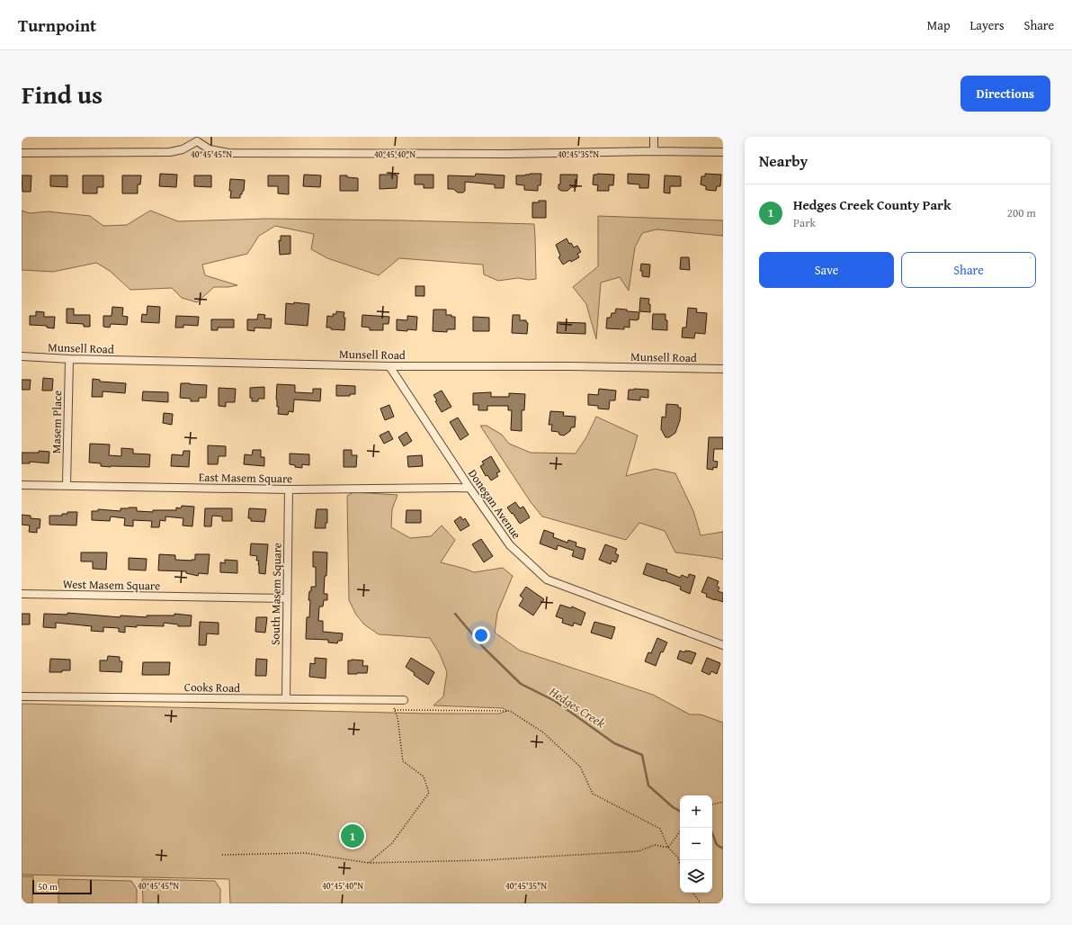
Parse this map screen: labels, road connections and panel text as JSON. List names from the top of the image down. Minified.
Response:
{"streets":{"street":["Munsell Road","Masem Place","East Masem Square","Donegan Avenue","West Masem Square","South Masem Square","Cooks Road"]},"crossings":[["Munsell Road","Masem Place"],["Munsell Road","Donegan Avenue"],["Masem Place","East Masem Square"],["East Masem Square","Donegan Avenue"],["East Masem Square","South Masem Square"],["West Masem Square","South Masem Square"],["South Masem Square","Cooks Road"]],"water":["Hedges Creek"],"scale_bar":"50 m","page":{"header":"Turnpoint","nav":["Map","Layers","Share"],"title":"Find us","buttons":["Directions",["Save","Share"]],"heading":"Nearby","list":[{"mark":"1","name":"Hedges Creek County Park","note":"Park","value":"200 m"}],"map_buttons":["+","−"],"pins":"1","scale":"50 m"},"coordinates":["40°45'45\"N","40°45'40\"N","40°45'35\"N"]}
